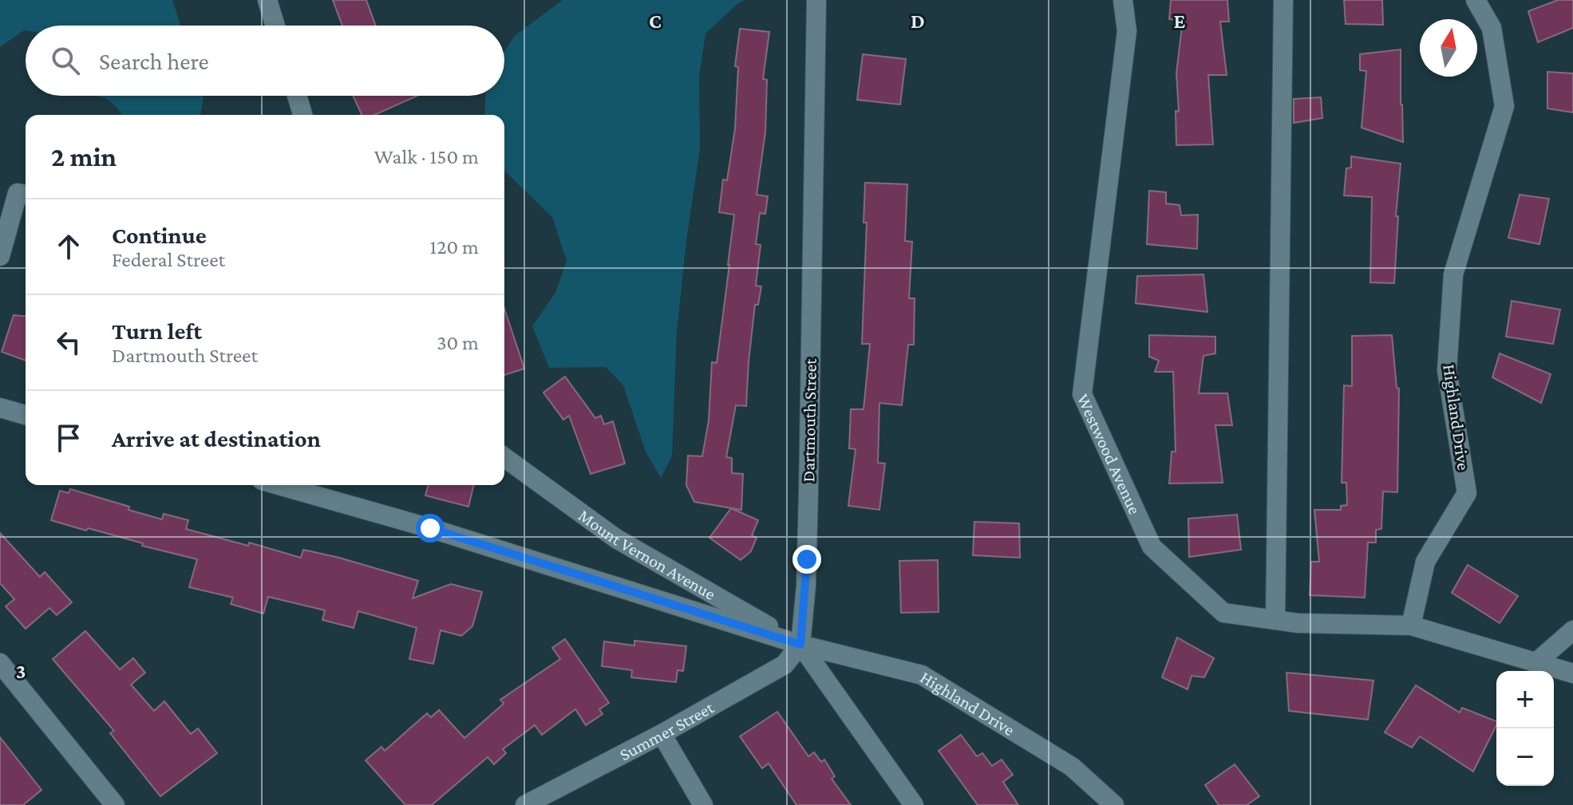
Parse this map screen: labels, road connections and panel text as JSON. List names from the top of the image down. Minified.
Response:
{"streets":{"street":["Highland Drive","Dartmouth Street","Westwood Avenue","Mount Vernon Avenue","Summer Street"]},"crossings":[["Highland Drive","Dartmouth Street"],["Highland Drive","Westwood Avenue"],["Highland Drive","Mount Vernon Avenue"],["Highland Drive","Summer Street"],["Dartmouth Street","Mount Vernon Avenue"],["Dartmouth Street","Summer Street"],["Mount Vernon Avenue","Summer Street"]],"north":"top","page":{"search":"Search here","heading":["2 min","Walk · 150 m"],"list":[["Continue","Federal Street","120 m"],["Turn left","Dartmouth Street","30 m"],"Arrive at destination"],"map_buttons":["+","−"]},"grid":{"columns":["C","D","E"],"rows":["3"]}}
